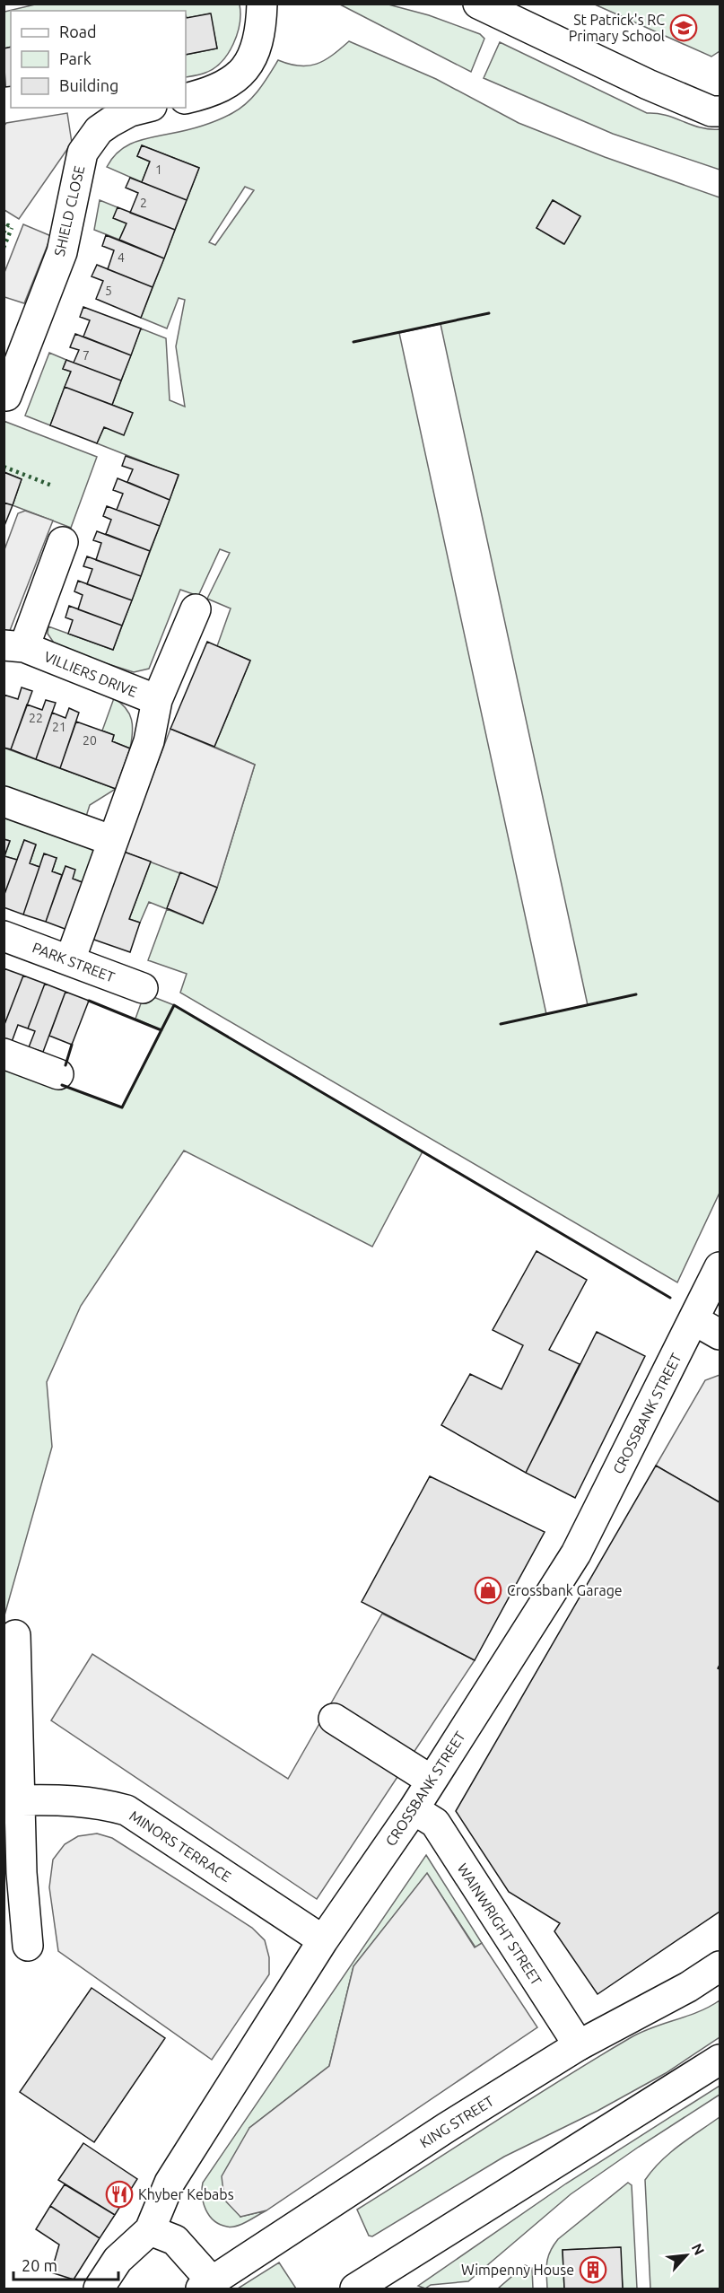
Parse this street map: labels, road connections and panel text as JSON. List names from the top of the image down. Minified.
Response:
{"streets":{"main road":["SHIELD CLOSE","VILLIERS DRIVE","PARK STREET","CROSSBANK STREET","MINORS TERRACE","WAINWRIGHT STREET","KING STREET"]},"crossings":[["CROSSBANK STREET","MINORS TERRACE"],["CROSSBANK STREET","WAINWRIGHT STREET"],["WAINWRIGHT STREET","KING STREET"]],"places":{"school or university":["St Patrick's RC Primary School"],"shop":["Crossbank Garage"],"restaurant":["Khyber Kebabs"],"building":["Wimpenny House"]},"house_numbers":["1","2","4","5","7","22","21","20"],"legend":["Road","Park","Building"],"scale_bar":"20 m","north":"top right"}
